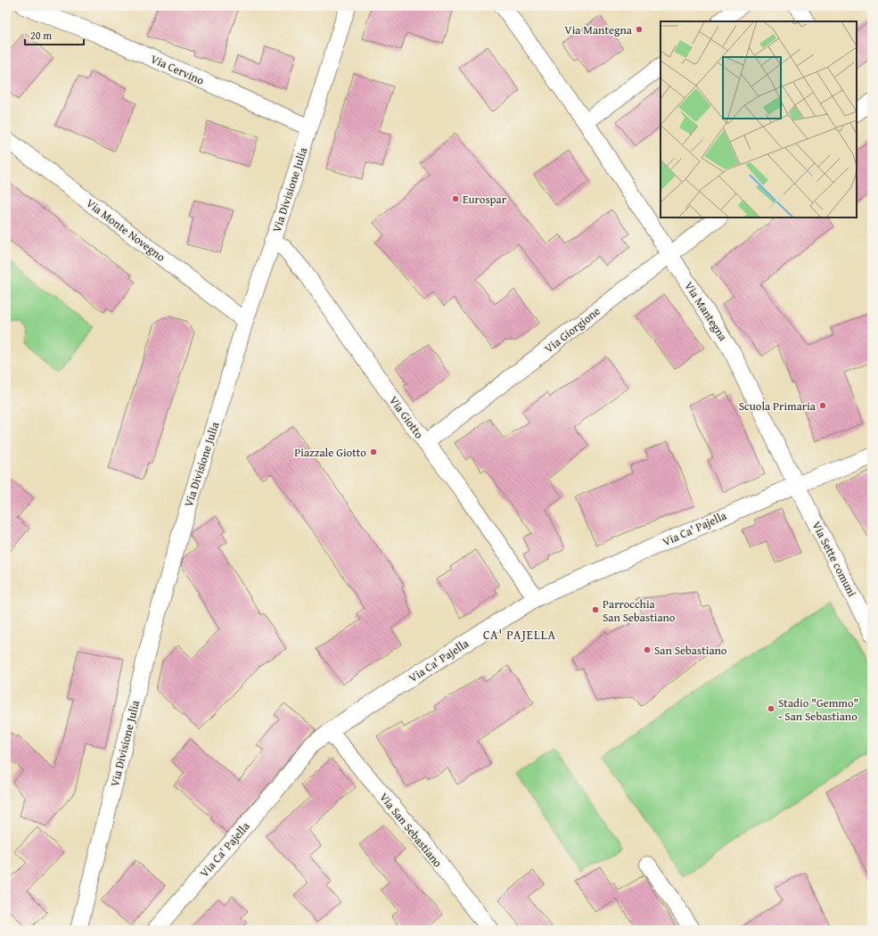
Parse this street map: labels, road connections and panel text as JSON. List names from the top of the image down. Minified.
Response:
{"streets":{"street":["Via Cervino","Via Divisione Julia","Via Monte Novegno","Via Mantegna","Via Giorgione","Via Giotto","Via Ca' Pajella","Via Sette comuni","Via San Sebastiano"]},"crossings":[["Via Cervino","Via Divisione Julia"],["Via Divisione Julia","Via Monte Novegno"],["Via Divisione Julia","Via Giotto"],["Via Mantegna","Via Giorgione"],["Via Mantegna","Via Ca' Pajella"],["Via Mantegna","Via Sette comuni"],["Via Giorgione","Via Giotto"],["Via Giotto","Via Ca' Pajella"],["Via Ca' Pajella","Via Sette comuni"],["Via Ca' Pajella","Via San Sebastiano"]],"districts":["CA' PAJELLA"],"places":["Via Mantegna","Eurospar","Scuola Primaria","Piazzale Giotto","Parrocchia San Sebastiano","San Sebastiano","Stadio \"Gemmo\" - San Sebastiano"],"scale_bar":"20 m"}
